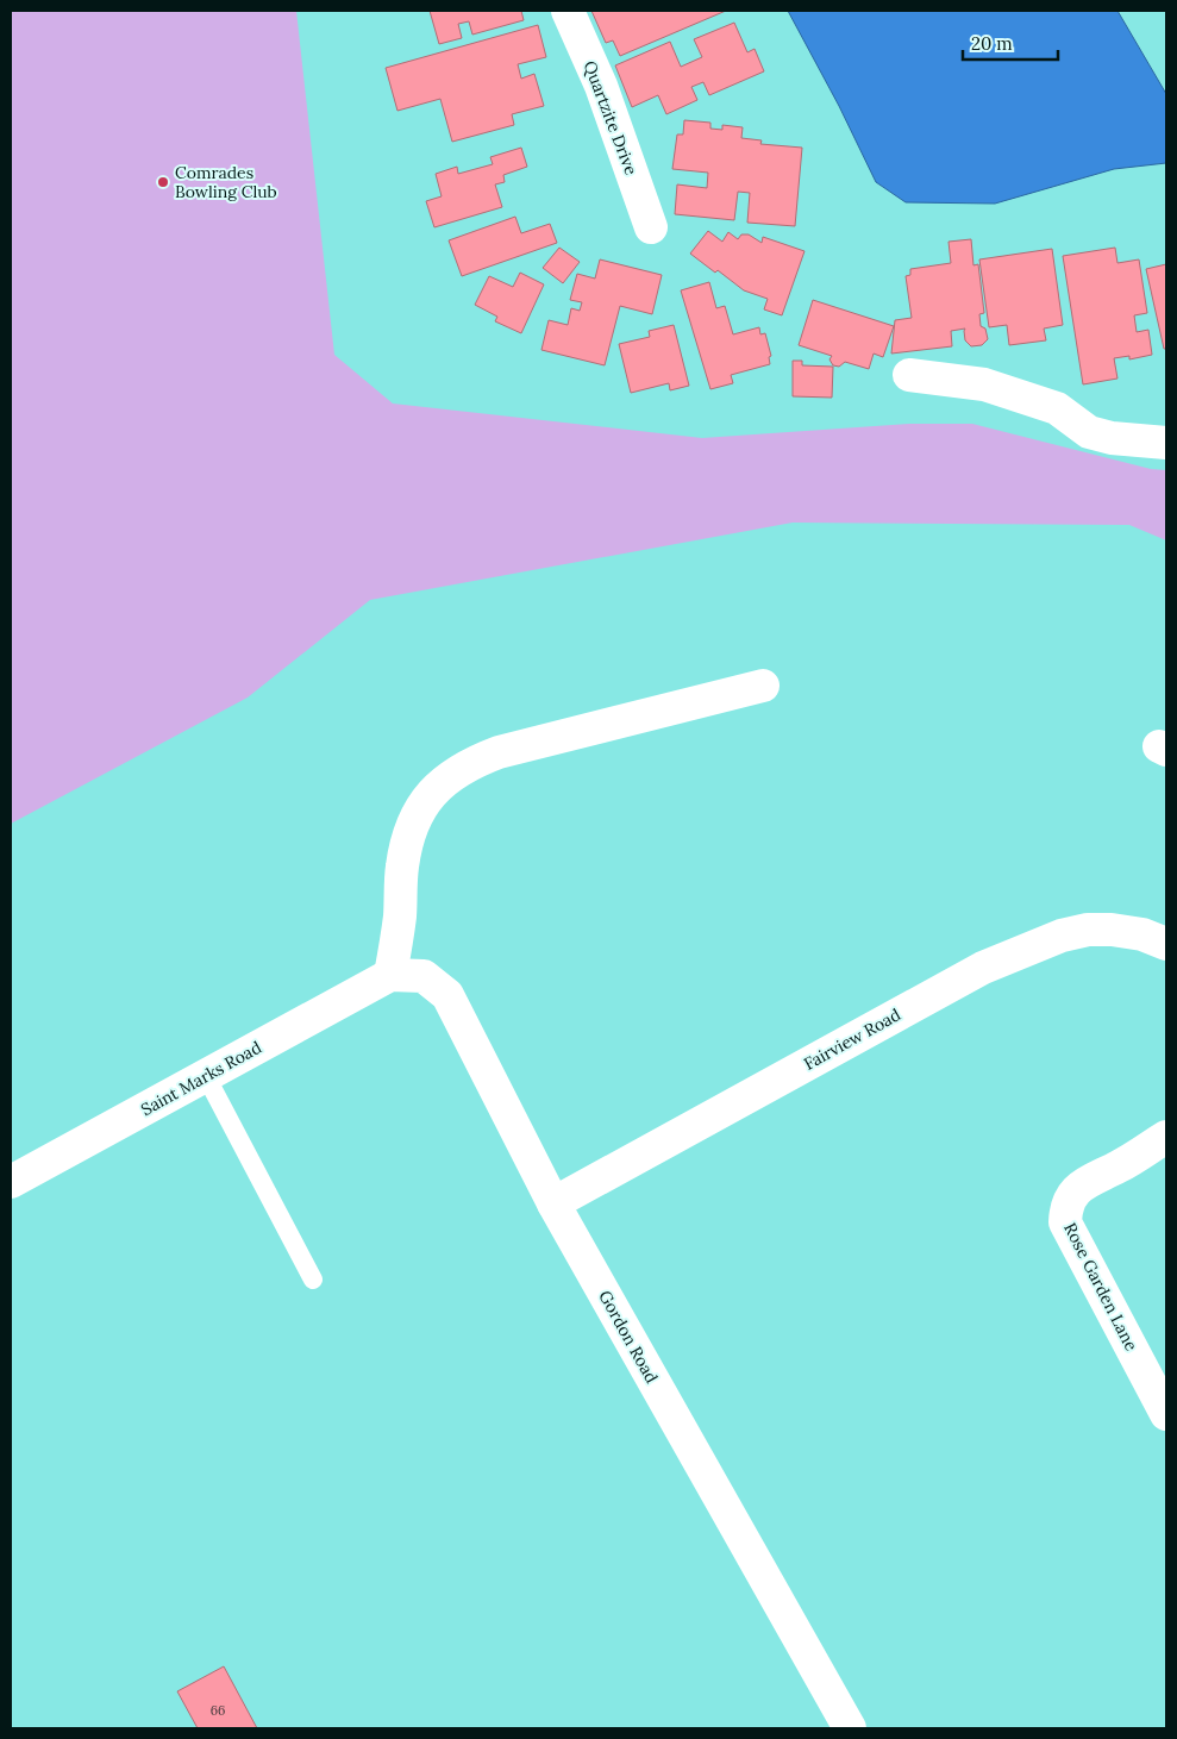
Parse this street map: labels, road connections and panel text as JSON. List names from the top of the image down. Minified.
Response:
{"streets":{"street":["Quartzite Drive","Fairview Road","Saint Marks Road","Rose Garden Lane","Gordon Road"]},"crossings":[["Fairview Road","Gordon Road"],["Saint Marks Road","Gordon Road"]],"places":["Comrades Bowling Club"],"house_numbers":["66"],"scale_bar":"20 m"}
